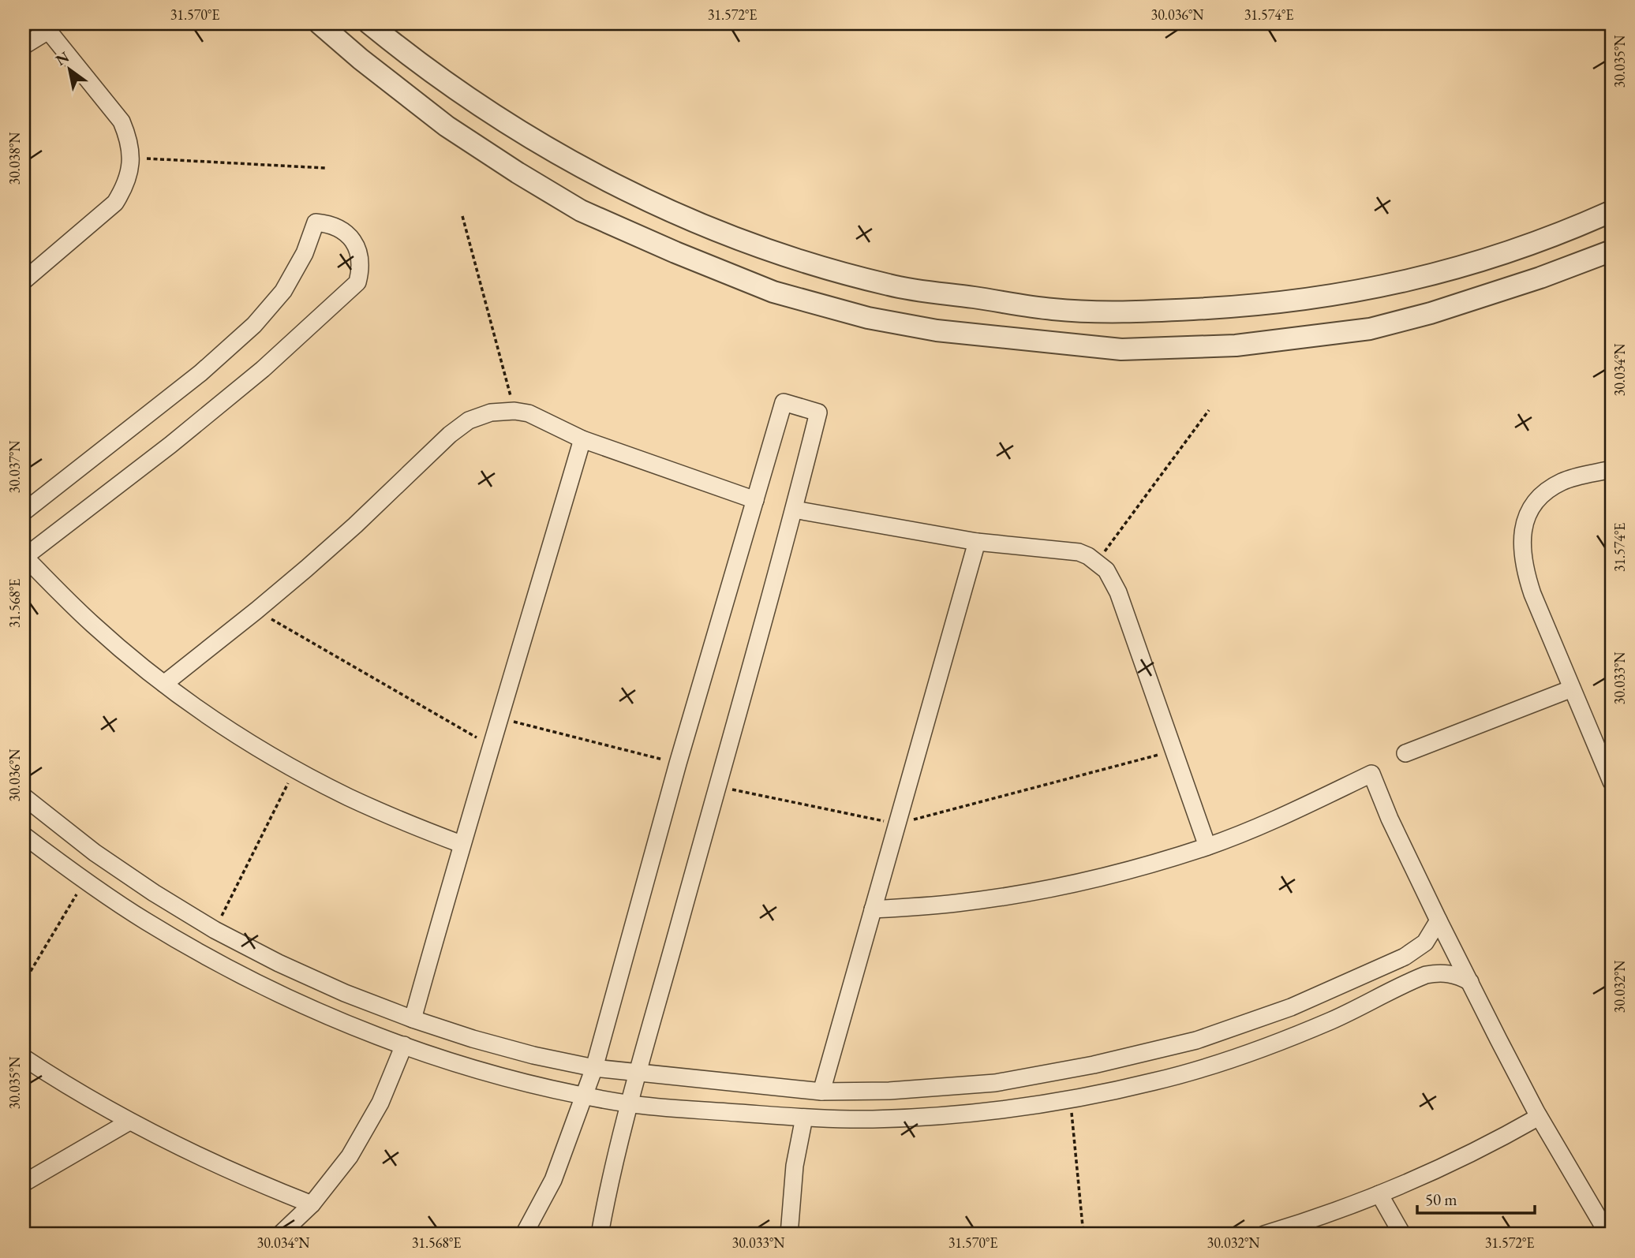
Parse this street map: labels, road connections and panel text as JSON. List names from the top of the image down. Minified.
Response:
{"scale_bar":"50 m","north":"top left","coordinates":["31.570°E","31.572°E","30.036°N","31.574°E","30.035°N","30.038°N","30.034°N","30.037°N","31.568°E","30.033°N","30.032°N"]}
